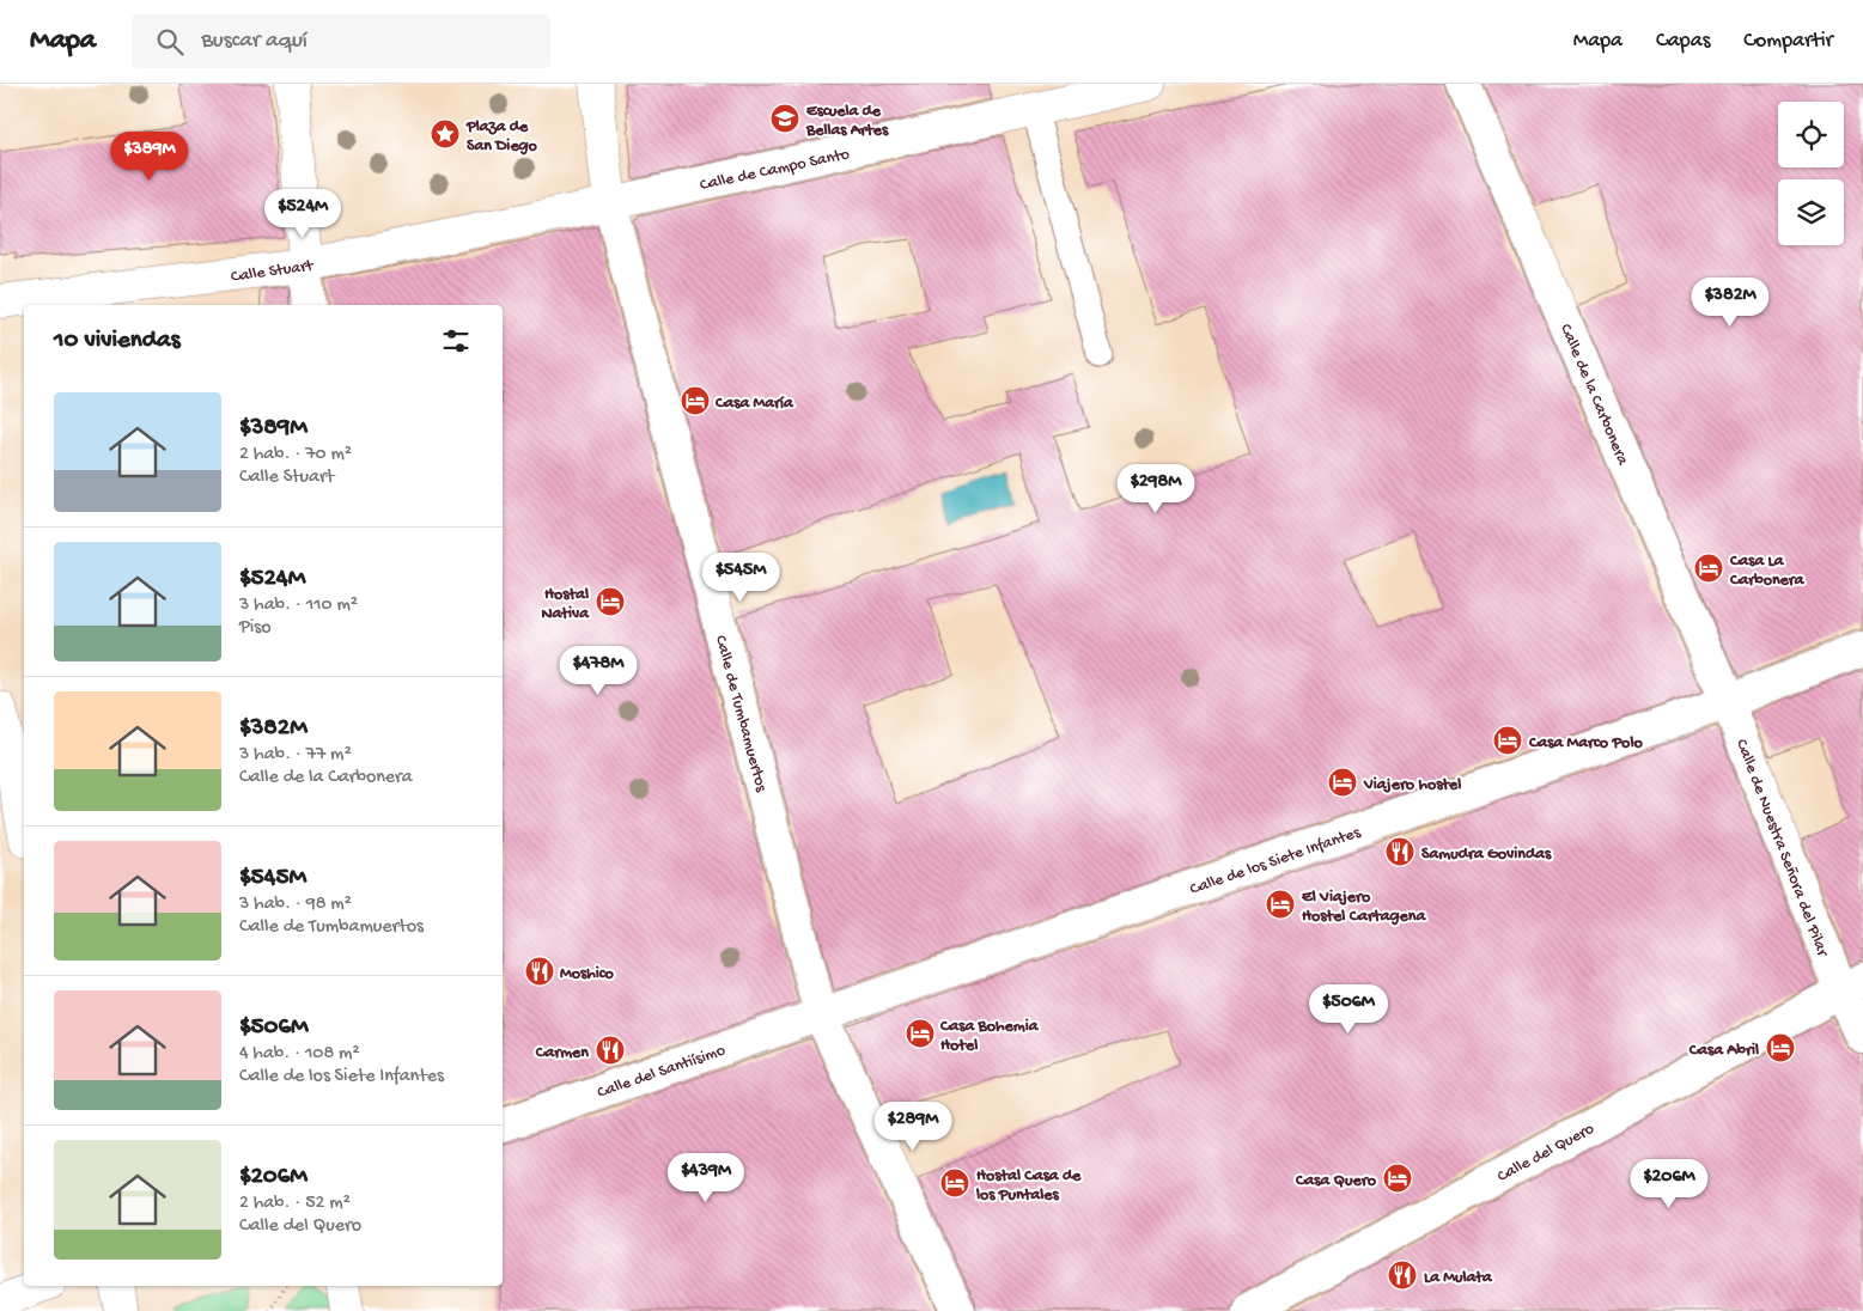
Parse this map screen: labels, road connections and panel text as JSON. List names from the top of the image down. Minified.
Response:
{"streets":{"street":["Calle de Campo Santo","Calle Stuart","Calle de la Carbonera","Calle de Tumbamuertos","Calle de Nuestra Señora del Pilar","Calle de los Siete Infantes","Calle del Santiísimo","Calle del Quero"]},"crossings":[["Calle de Campo Santo","Calle Stuart"],["Calle de Campo Santo","Calle de Tumbamuertos"],["Calle Stuart","Calle de Tumbamuertos"],["Calle de la Carbonera","Calle de Nuestra Señora del Pilar"],["Calle de la Carbonera","Calle de los Siete Infantes"],["Calle de Tumbamuertos","Calle de los Siete Infantes"],["Calle de Tumbamuertos","Calle del Santiísimo"],["Calle de Nuestra Señora del Pilar","Calle de los Siete Infantes"],["Calle de Nuestra Señora del Pilar","Calle del Quero"],["Calle de los Siete Infantes","Calle del Santiísimo"]],"places":{"school or university":["Escuela de Bellas Artes"],"place":["Plaza de San Diego"],"hotel":["Casa María","Casa La Carbonera","Hostal Nativa","Casa Marco Polo","Viajero hostel","El Viajero Hostel Cartagena","Casa Bohemia Hotel","Casa Abril","Casa Quero","Hostal Casa de los Puntales"],"restaurant":["Samudra Govindas","Moshico","Carmen","La Mulata"]},"page":{"header":"Mapa","search":"Buscar aquí","nav":["Mapa","Capas","Compartir"],"price":["$389M","$524M","$382M","$298M","$545M","$478M","$506M","$289M","$439M","$206M"],"heading":"10 viviendas","list":[{"name":"$389M","note":"2 hab. · 70 m² · Calle Stuart"},{"name":"$524M","note":"3 hab. · 110 m² · Piso"},{"name":"$382M","note":"3 hab. · 77 m² · Calle de la Carbonera"},{"name":"$545M","note":"3 hab. · 98 m² · Calle de Tumbamuertos"},{"name":"$506M","note":"4 hab. · 108 m² · Calle de los Siete Infantes"},{"name":"$206M","note":"2 hab. · 52 m² · Calle del Quero"}]}}
